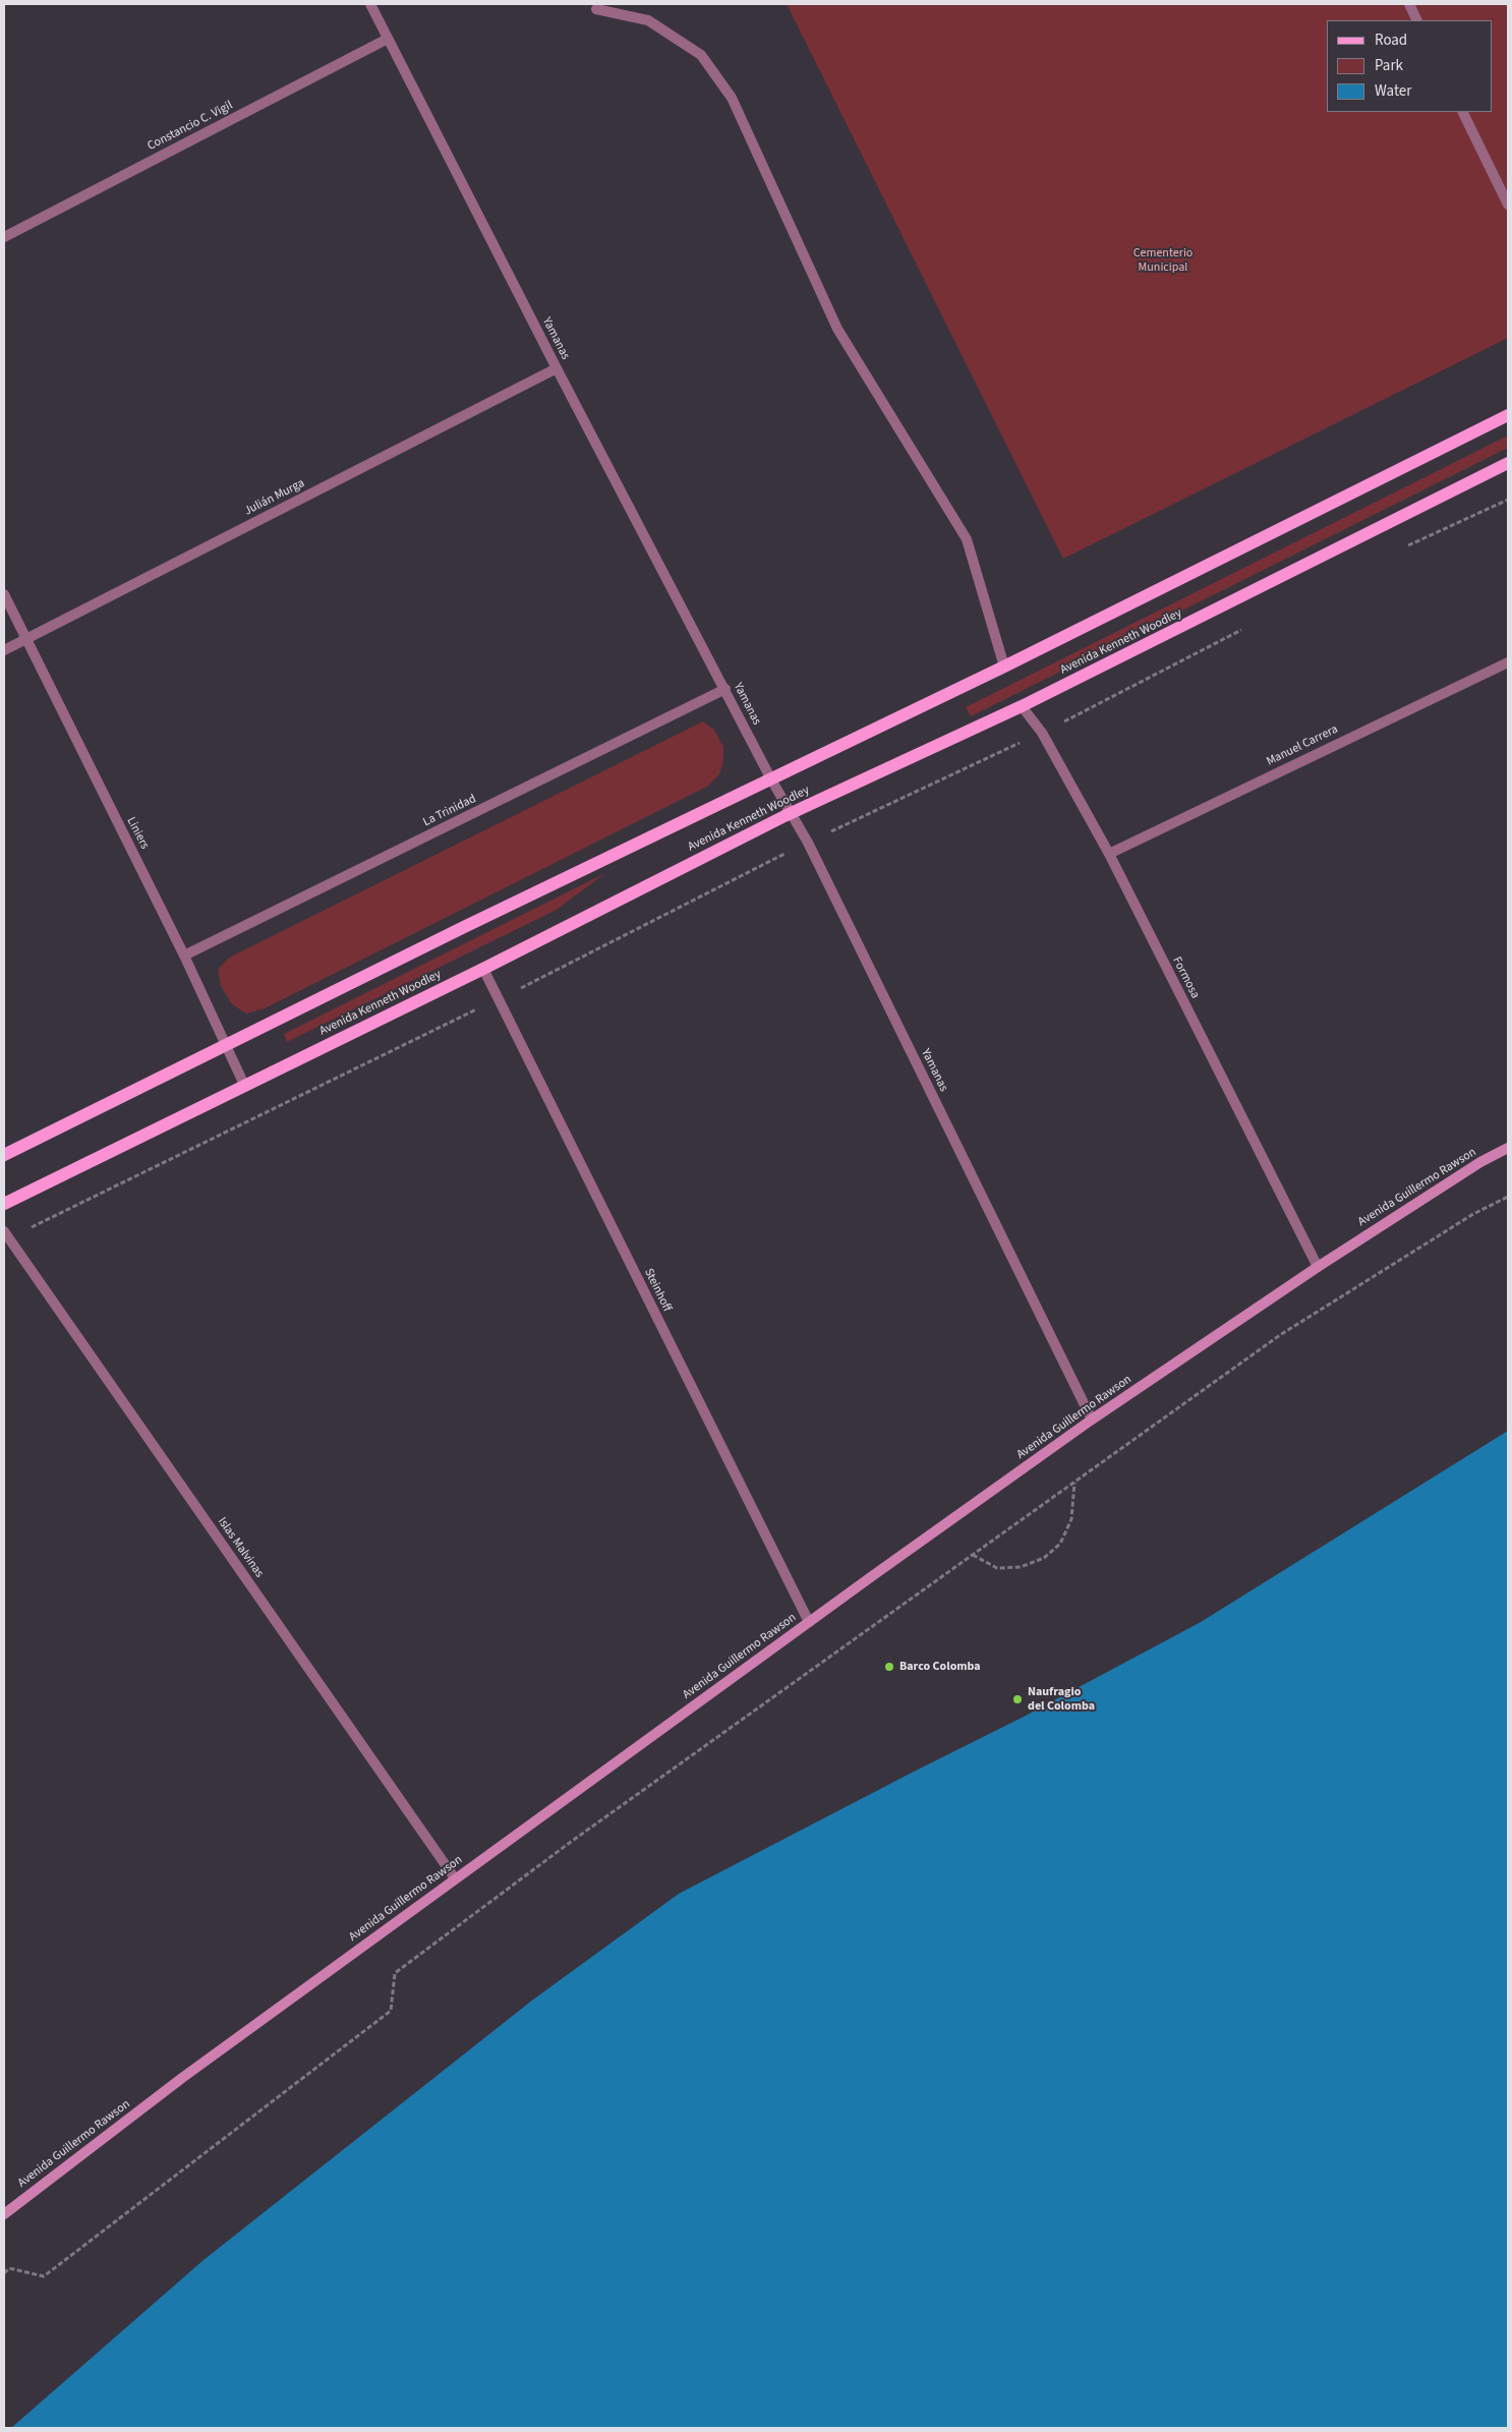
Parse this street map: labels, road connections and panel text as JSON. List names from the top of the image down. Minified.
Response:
{"streets":{"main road":["Avenida Kenneth Woodley"],"street":["Constancio C. Vigil","Yamanas","Julián Murga","Manuel Carrera","La Trinidad","Liniers","Formosa","Avenida Guillermo Rawson","Steinhoff","Islas Malvinas"]},"crossings":[["Constancio C. Vigil","Yamanas"],["Yamanas","Julián Murga"],["Yamanas","Avenida Kenneth Woodley"],["Yamanas","La Trinidad"],["Yamanas","Avenida Guillermo Rawson"],["Julián Murga","Liniers"],["Avenida Kenneth Woodley","Liniers"],["Avenida Kenneth Woodley","Formosa"],["Avenida Kenneth Woodley","Steinhoff"],["Manuel Carrera","Formosa"],["La Trinidad","Liniers"],["Formosa","Avenida Guillermo Rawson"],["Avenida Guillermo Rawson","Steinhoff"],["Avenida Guillermo Rawson","Islas Malvinas"]],"parks":["Cementerio Municipal"],"places":["Barco Colomba","Naufragio del Colomba"],"legend":["Road","Park","Water"]}
